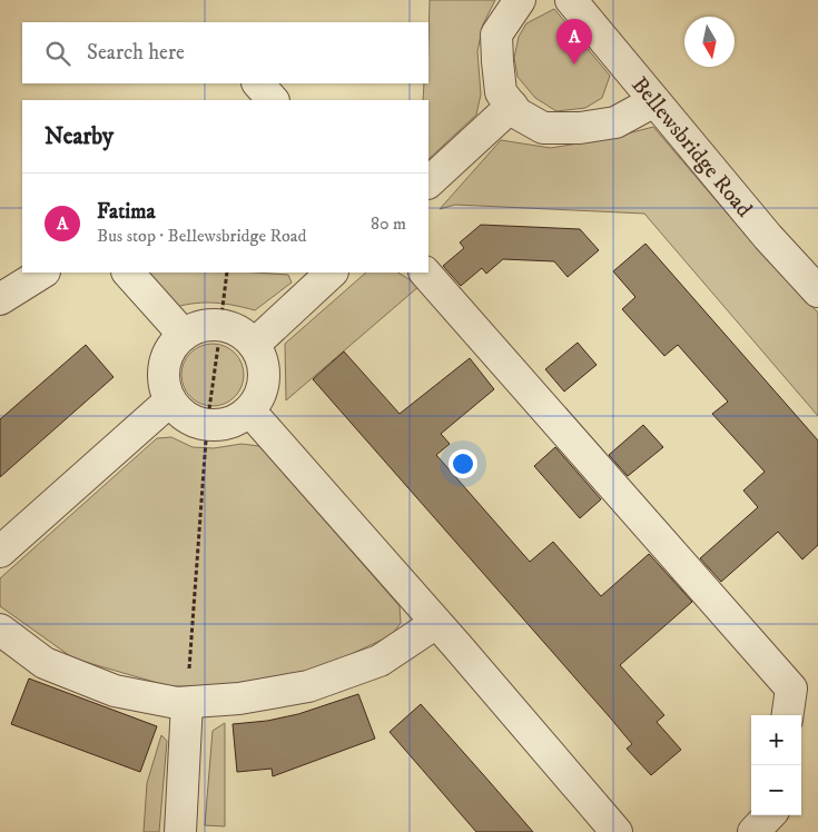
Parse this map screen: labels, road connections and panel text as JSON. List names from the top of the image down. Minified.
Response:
{"streets":{"street":["Bellewsbridge Road"]},"north":"bottom","page":{"pins":"A","search":"Search here","heading":"Nearby","list":[{"mark":"A","name":"Fatima","note":"Bus stop · Bellewsbridge Road","value":"80 m"}],"map_buttons":["+","−"]}}
